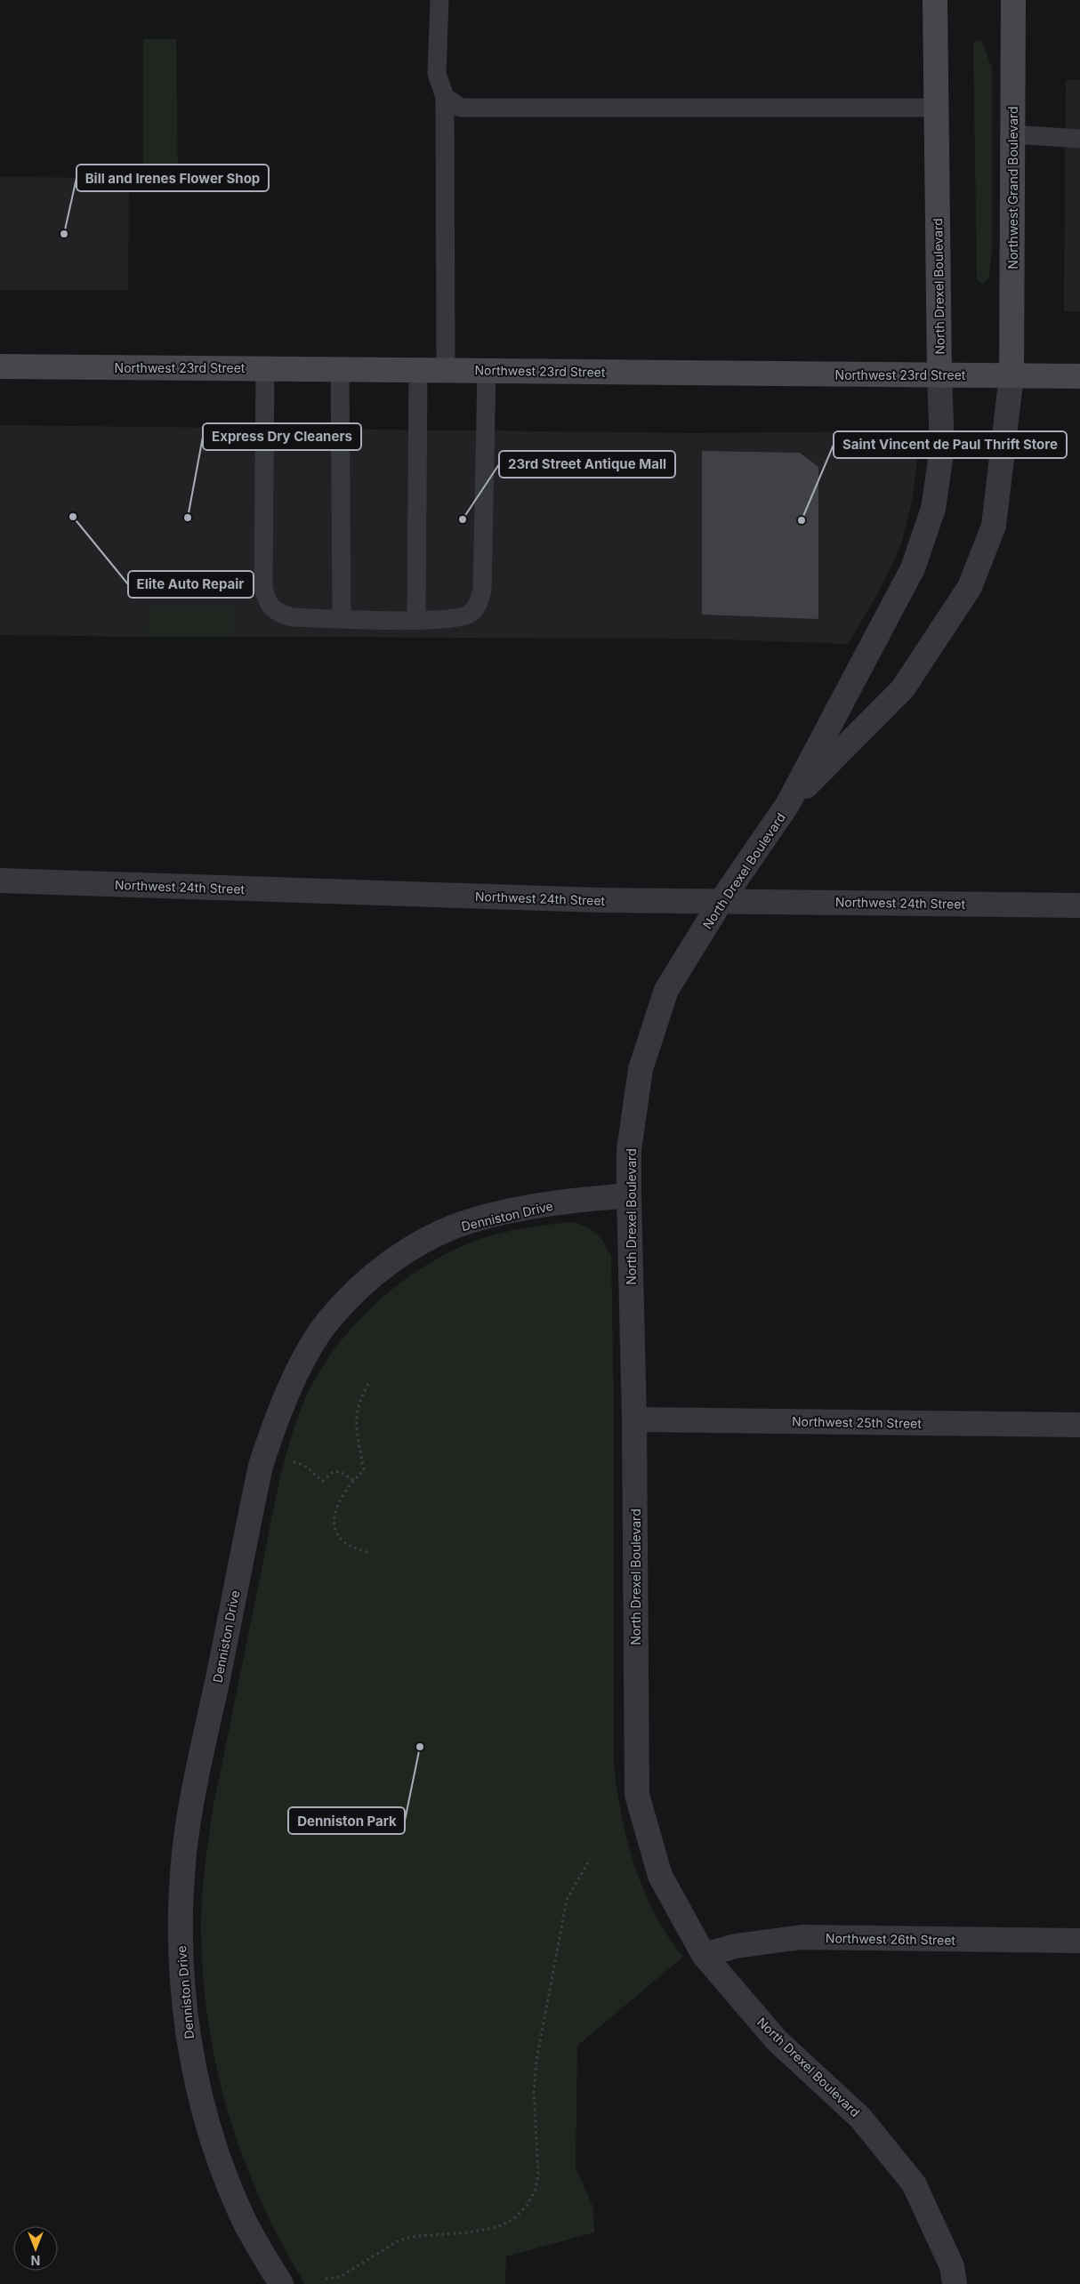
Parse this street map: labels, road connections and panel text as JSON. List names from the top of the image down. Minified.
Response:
{"streets":{"main road":["Northwest Grand Boulevard","North Drexel Boulevard","Northwest 23rd Street"],"street":["Northwest 24th Street","Denniston Drive","Northwest 25th Street","Northwest 26th Street"]},"crossings":[["Northwest Grand Boulevard","North Drexel Boulevard"],["Northwest Grand Boulevard","Northwest 23rd Street"],["North Drexel Boulevard","Northwest 23rd Street"],["North Drexel Boulevard","Northwest 24th Street"],["North Drexel Boulevard","Denniston Drive"],["North Drexel Boulevard","Northwest 25th Street"],["North Drexel Boulevard","Northwest 26th Street"]],"places":["Bill and Irenes Flower Shop","Elite Auto Repair","Express Dry Cleaners","23rd Street Antique Mall","Saint Vincent de Paul Thrift Store","Denniston Park"],"north":"bottom"}
